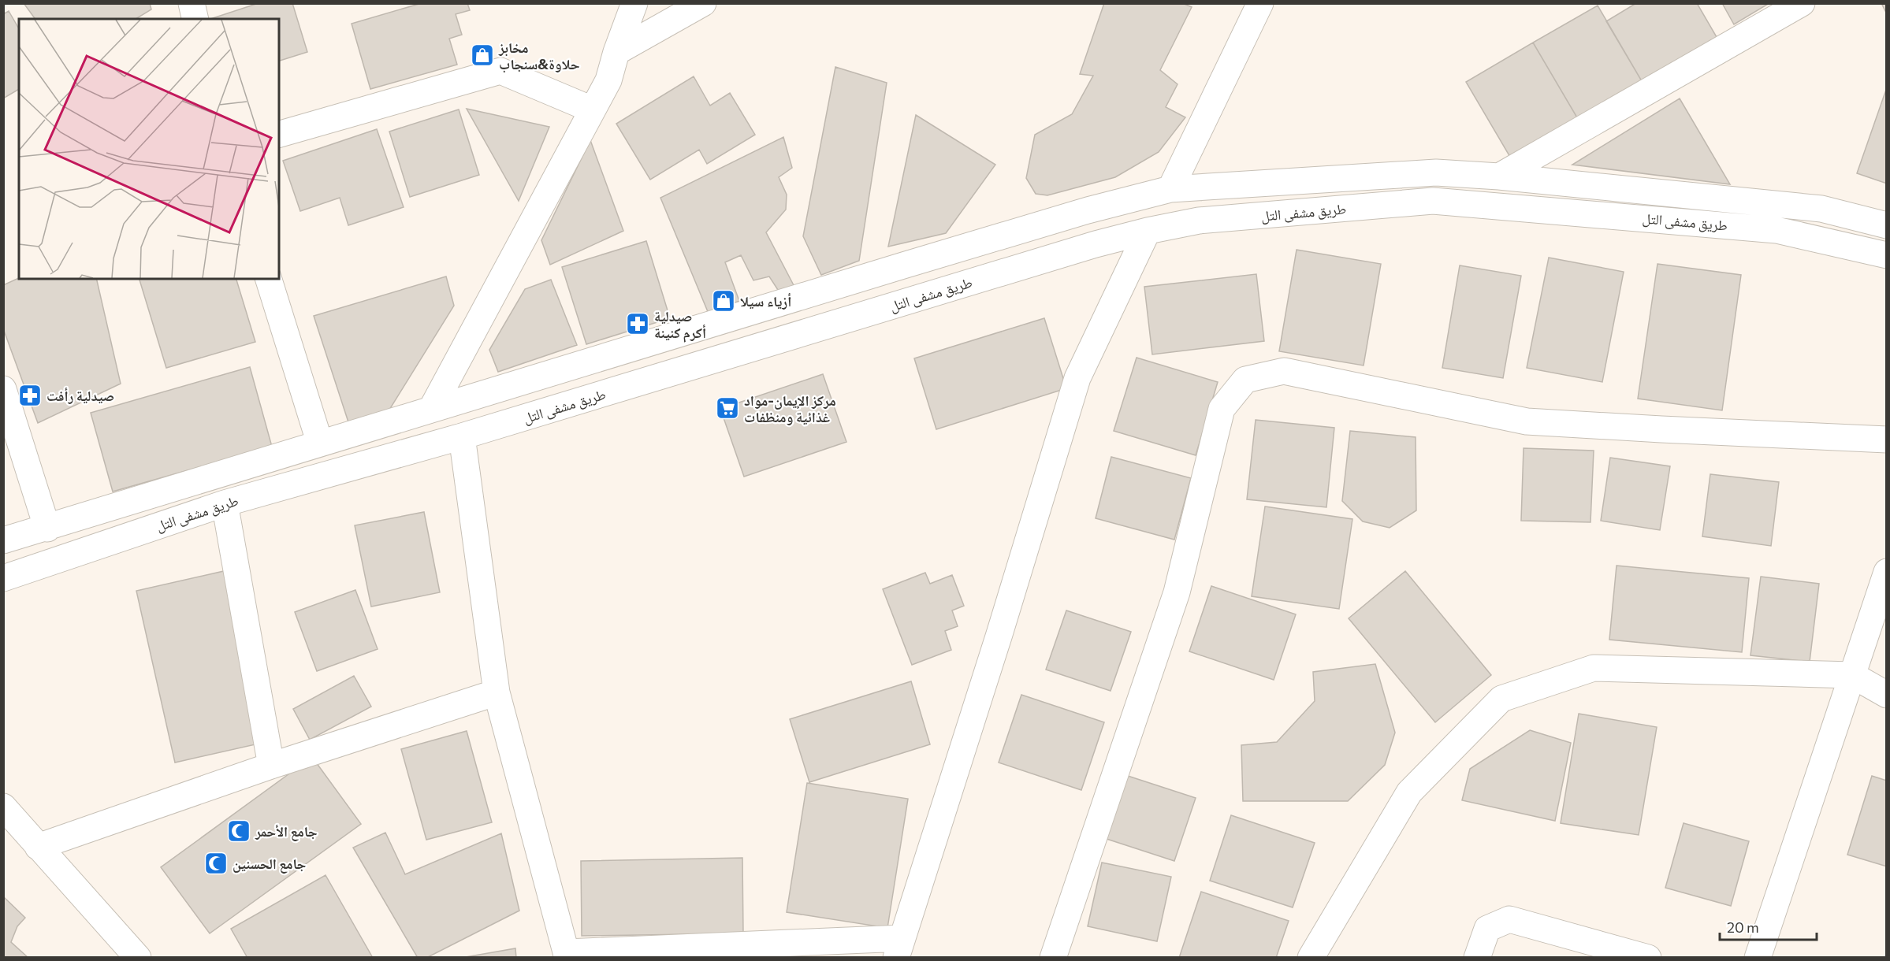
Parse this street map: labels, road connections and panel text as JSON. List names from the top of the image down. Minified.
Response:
{"streets":{"street":["طريق مشفى التل"]},"places":{"shop":["مخابز حلاوة&سنجاب","أزياء سيلا"],"pharmacy":["صيدلية أكرم كنينة","صيدلية رأفت"],"supermarket":["مركز الإيمان-مواد غذائية ومنظفات"],"mosque":["جامع الأحمر","جامع الحسنين"]},"scale_bar":"20 m"}
